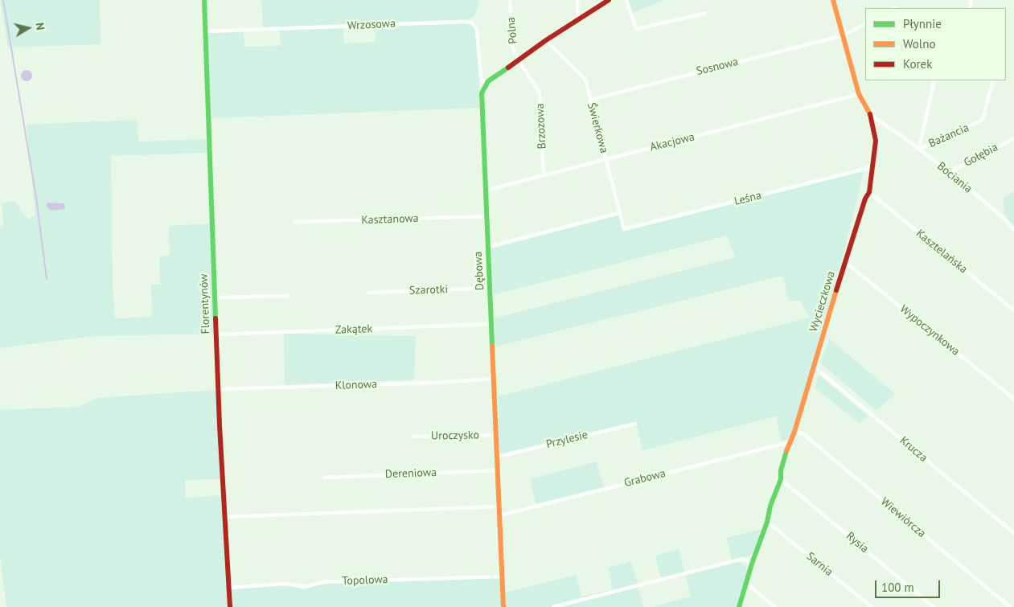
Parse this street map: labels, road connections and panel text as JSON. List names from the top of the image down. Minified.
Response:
{"streets":{"street":["Wrzosowa","Polna","Sosnowa","Brzozowa","Świerkowa","Bażancia","Akacjowa","Gołębia","Bociania","Leśna","Kasztanowa","Kasztelańska","Dębowa","Szarotki","Wycieczkowa","Florentynów","Zakątek","Wypoczynkowa","Klonowa","Uroczysko","Przylesie","Krucza","Dereniowa","Grabowa","Wiewiórcza","Rysia","Sarnia","Topolowa"]},"crossings":[["Wrzosowa","Dębowa"],["Wrzosowa","Florentynów"],["Polna","Brzozowa"],["Sosnowa","Świerkowa"],["Sosnowa","Wycieczkowa"],["Brzozowa","Akacjowa"],["Świerkowa","Akacjowa"],["Świerkowa","Leśna"],["Bażancia","Bociania"],["Akacjowa","Dębowa"],["Akacjowa","Wycieczkowa"],["Gołębia","Bociania"],["Bociania","Wycieczkowa"],["Leśna","Wycieczkowa"],["Kasztanowa","Dębowa"],["Kasztelańska","Wycieczkowa"],["Dębowa","Szarotki"],["Dębowa","Zakątek"],["Dębowa","Klonowa"],["Dębowa","Uroczysko"],["Dębowa","Przylesie"],["Dębowa","Dereniowa"],["Dębowa","Grabowa"],["Dębowa","Topolowa"],["Wycieczkowa","Wypoczynkowa"],["Wycieczkowa","Krucza"],["Wycieczkowa","Grabowa"],["Wycieczkowa","Wiewiórcza"],["Wycieczkowa","Rysia"],["Wycieczkowa","Sarnia"],["Florentynów","Zakątek"],["Florentynów","Klonowa"],["Florentynów","Topolowa"]],"legend":["Płynnie","Wolno","Korek"],"scale_bar":"100 m","north":"right"}
